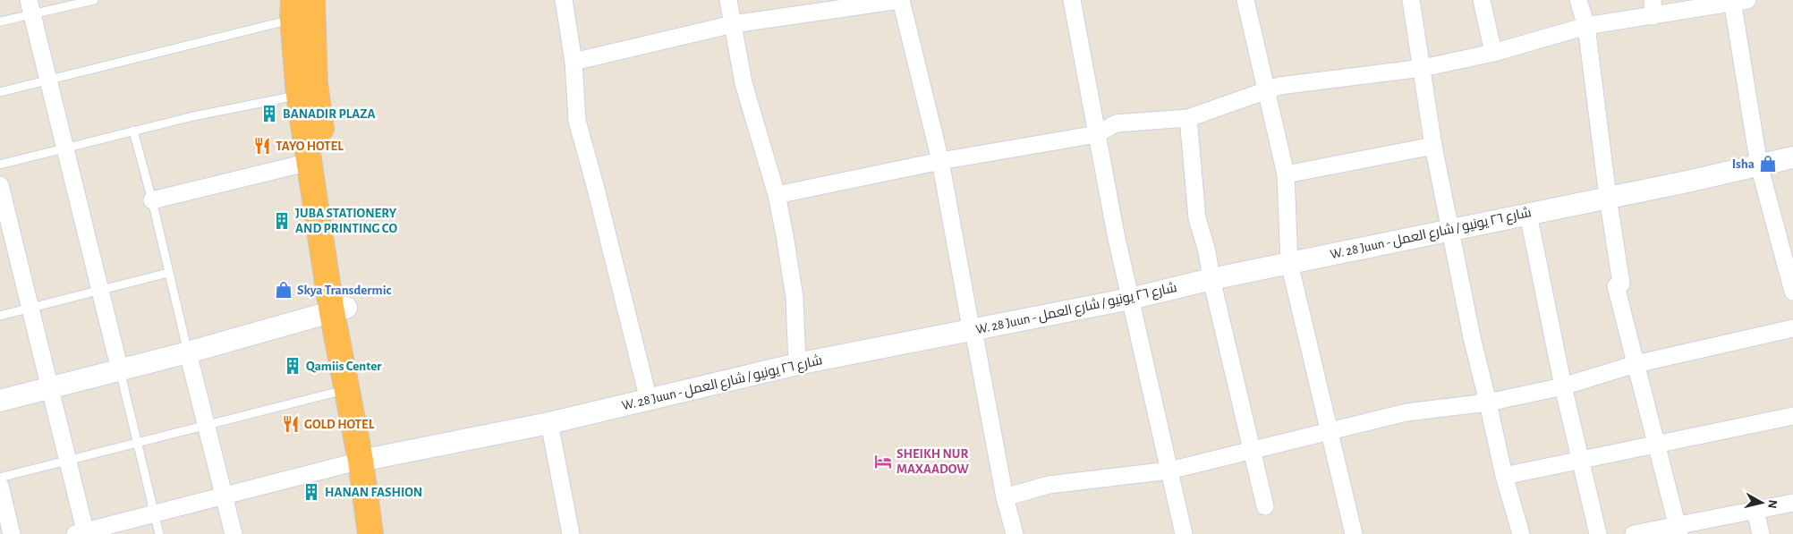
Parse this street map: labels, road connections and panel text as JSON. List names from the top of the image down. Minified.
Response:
{"streets":{"street":["W. 28 Juun - شارع ٢٦ يونيو / شارع العمل"]},"places":{"building":["BANADIR PLAZA","JUBA STATIONERY AND PRINTING CO","Qamiis Center","HANAN FASHION"],"restaurant":["TAYO HOTEL","GOLD HOTEL"],"shop":["Isha","Skya Transdermic"],"hotel":["SHEIKH NUR MAXAADOW"]},"north":"right"}
